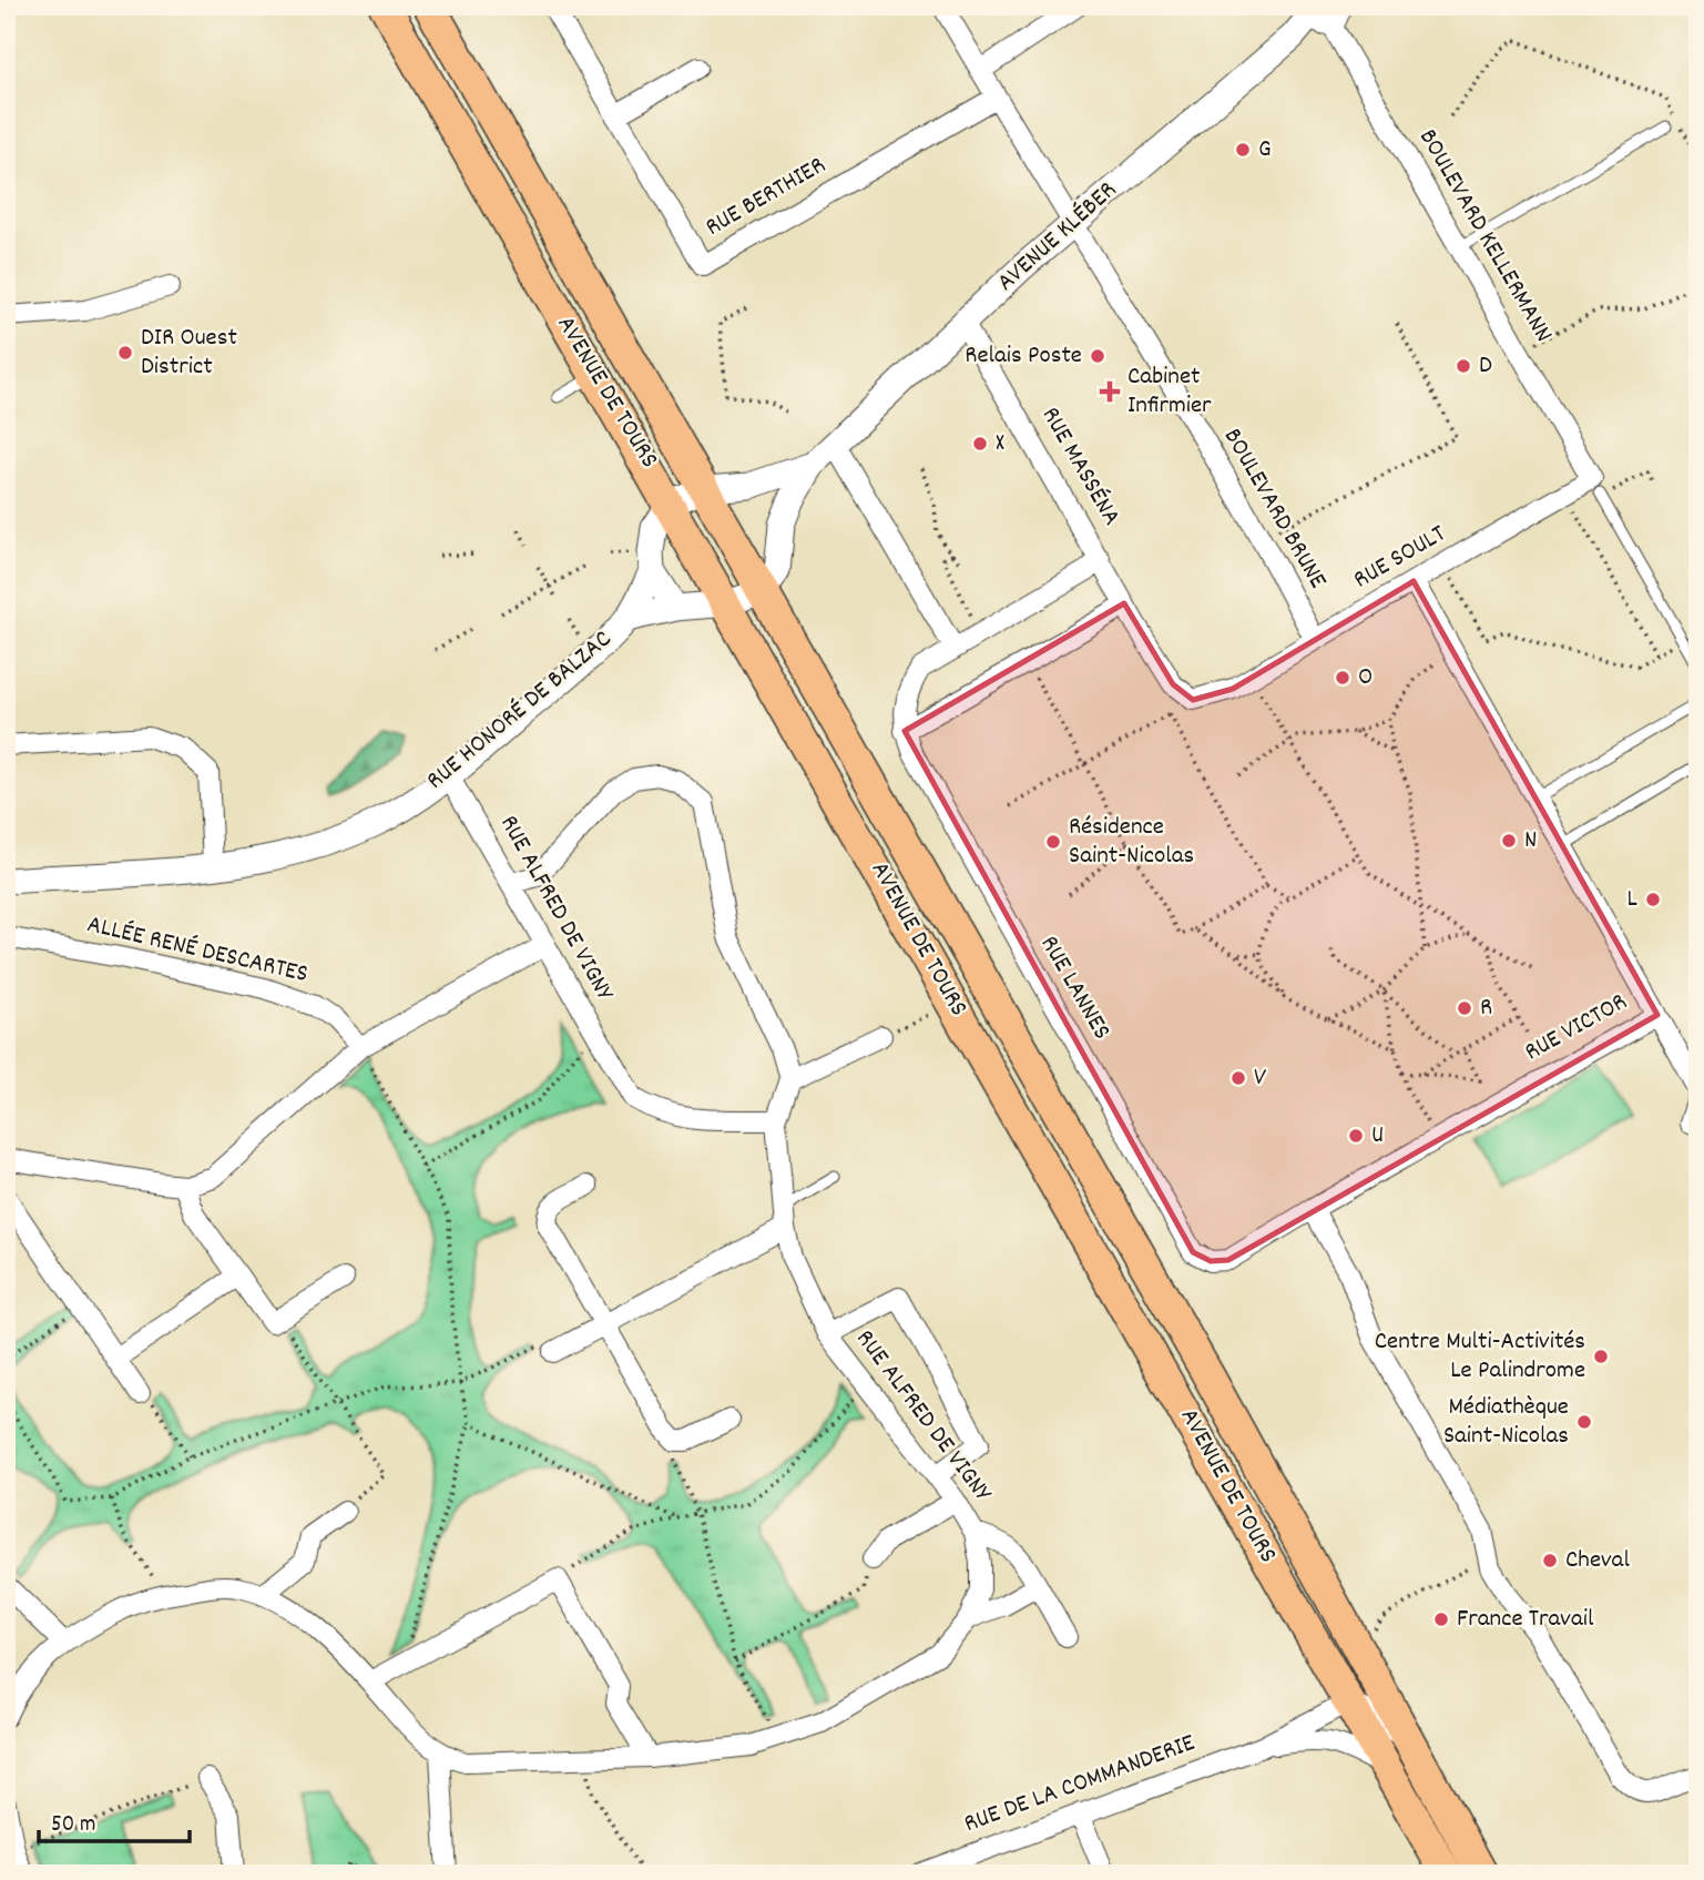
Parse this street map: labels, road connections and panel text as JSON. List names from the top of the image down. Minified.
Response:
{"streets":{"main road":["AVENUE DE TOURS"],"street":["RUE BERTHIER","BOULEVARD KELLERMANN","AVENUE KLÉBER","RUE MASSÉNA","BOULEVARD BRUNE","RUE SOULT","RUE HONORÉ DE BALZAC","RUE ALFRED DE VIGNY","ALLÉE RENÉ DESCARTES","RUE LANNES","RUE VICTOR","RUE DE LA COMMANDERIE"]},"crossings":[["RUE BERTHIER","BOULEVARD BRUNE"],["BOULEVARD KELLERMANN","AVENUE KLÉBER"],["BOULEVARD KELLERMANN","RUE SOULT"],["AVENUE KLÉBER","RUE MASSÉNA"],["AVENUE KLÉBER","BOULEVARD BRUNE"],["AVENUE DE TOURS","RUE DE LA COMMANDERIE"],["RUE MASSÉNA","RUE SOULT"],["BOULEVARD BRUNE","RUE SOULT"],["RUE SOULT","RUE VICTOR"],["RUE HONORÉ DE BALZAC","RUE ALFRED DE VIGNY"],["RUE LANNES","RUE VICTOR"]],"places":{"other":["G","DIR Ouest District","Relais Poste","D","X","O","N","Résidence Saint-Nicolas","L","R","V","U","Centre Multi-Activités Le Palindrome","Médiathèque Saint-Nicolas","Cheval","France Travail"],"health":["Cabinet Infirmier"]},"scale_bar":"50 m"}
